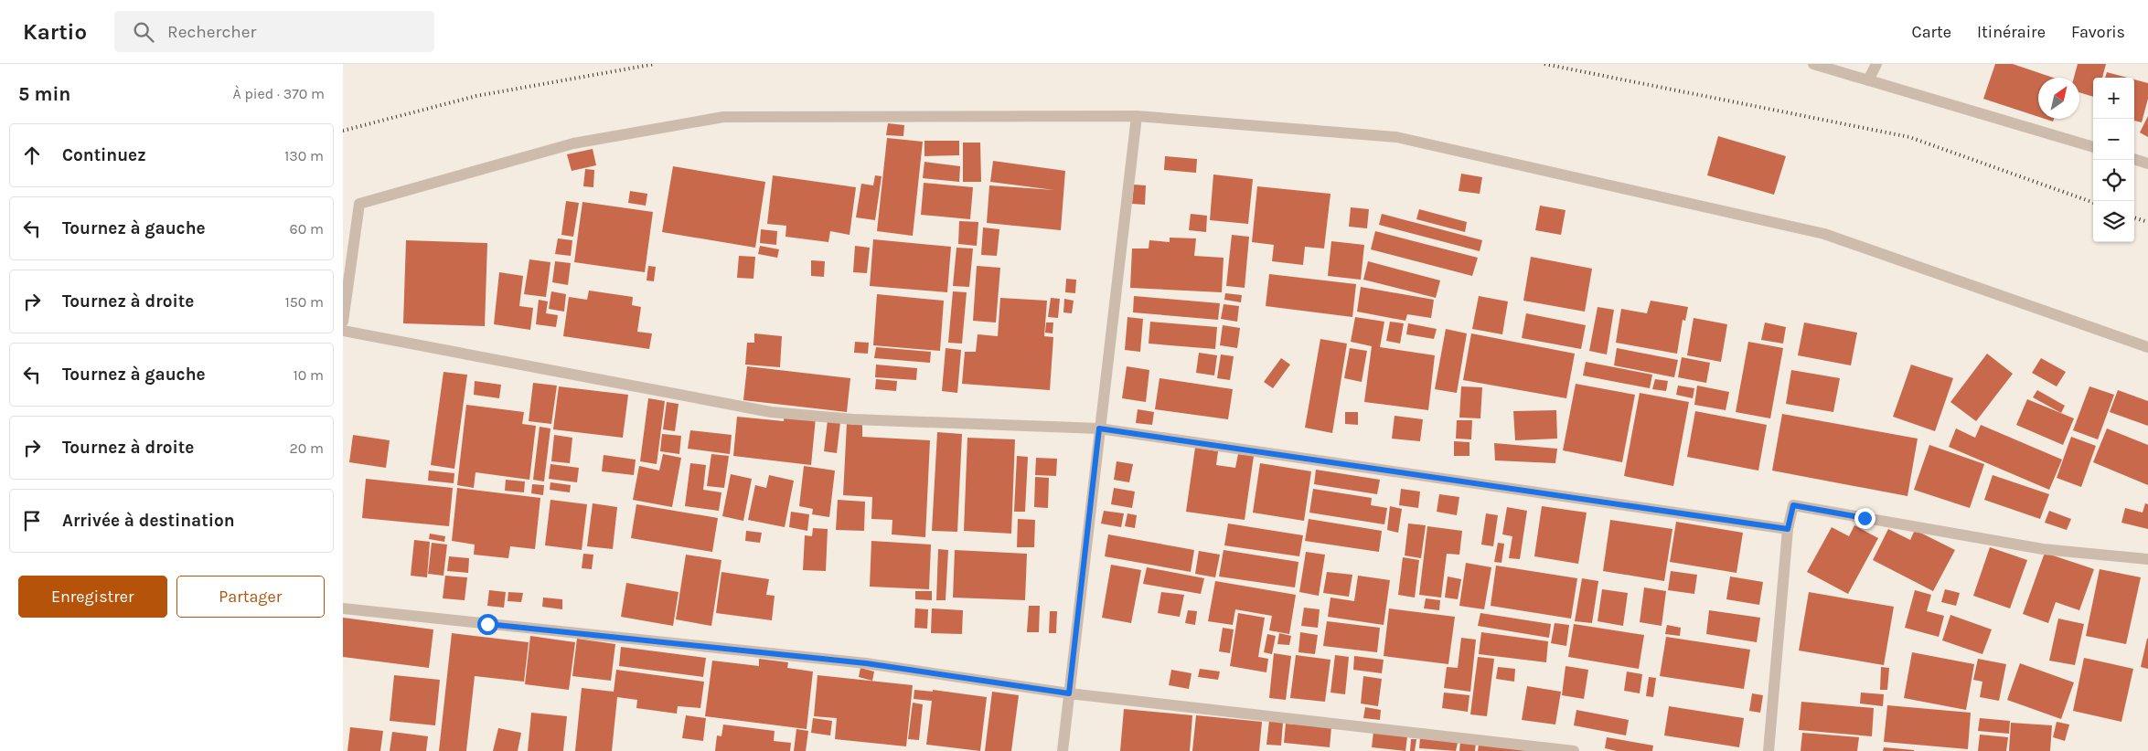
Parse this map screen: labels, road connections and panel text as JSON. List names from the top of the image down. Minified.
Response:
{"north":"top right","page":{"header":"Kartio","search":"Rechercher","nav":["Carte","Itinéraire","Favoris"],"heading":["5 min","À pied · 370 m"],"map_buttons":["+","−"],"list":[["Continuez","130 m"],["Tournez à gauche","60 m"],["Tournez à droite","150 m"],["Tournez à gauche","10 m"],["Tournez à droite","20 m"],"Arrivée à destination"],"buttons":["Enregistrer","Partager"]}}
